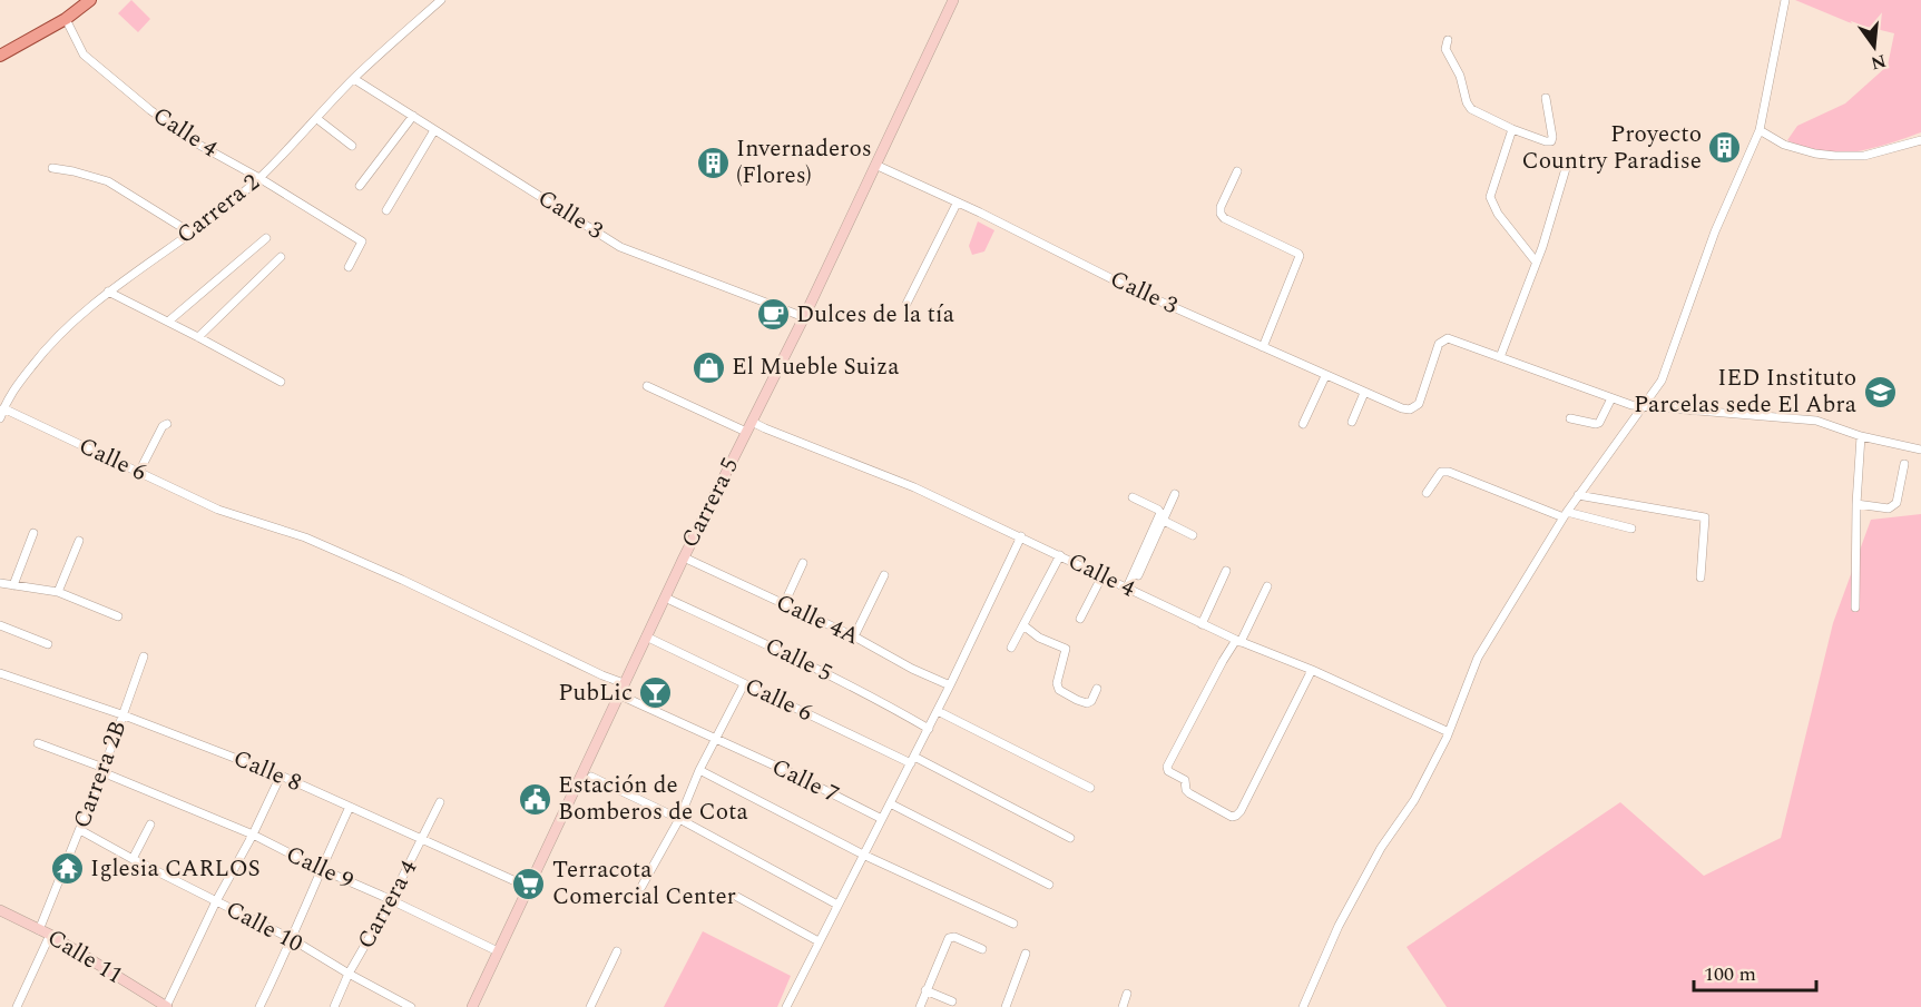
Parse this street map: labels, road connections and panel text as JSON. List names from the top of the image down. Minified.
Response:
{"streets":{"main road":["Carrera 5","Calle 11"],"street":["Calle 4","Carrera 2","Calle 3","Calle 6","Calle 4A","Calle 5","Calle 8","Carrera 2B","Calle 7","Calle 9","Carrera 4","Calle 10"]},"crossings":[["Calle 4","Carrera 2"],["Calle 4","Carrera 5"],["Carrera 2","Calle 3"],["Carrera 2","Calle 6"],["Calle 3","Carrera 5"],["Calle 6","Carrera 5"],["Carrera 5","Calle 4A"],["Carrera 5","Calle 5"],["Carrera 5","Calle 8"],["Carrera 5","Calle 7"],["Carrera 5","Calle 9"],["Calle 8","Carrera 2B"],["Calle 8","Carrera 4"],["Carrera 2B","Calle 9"],["Carrera 2B","Calle 10"],["Carrera 2B","Calle 11"],["Calle 9","Carrera 4"],["Carrera 4","Calle 10"]],"places":{"building":["Proyecto Country Paradise","Invernaderos (Flores)"],"cafe":["Dulces de la tía"],"shop":["El Mueble Suiza"],"school or university":["IED Instituto Parcelas sede El Abra"],"bar":["PubLic"],"public building":["Estación de Bomberos de Cota"],"temple":["Iglesia CARLOS"],"supermarket":["Terracota Comercial Center"]},"scale_bar":"100 m","north":"bottom"}
